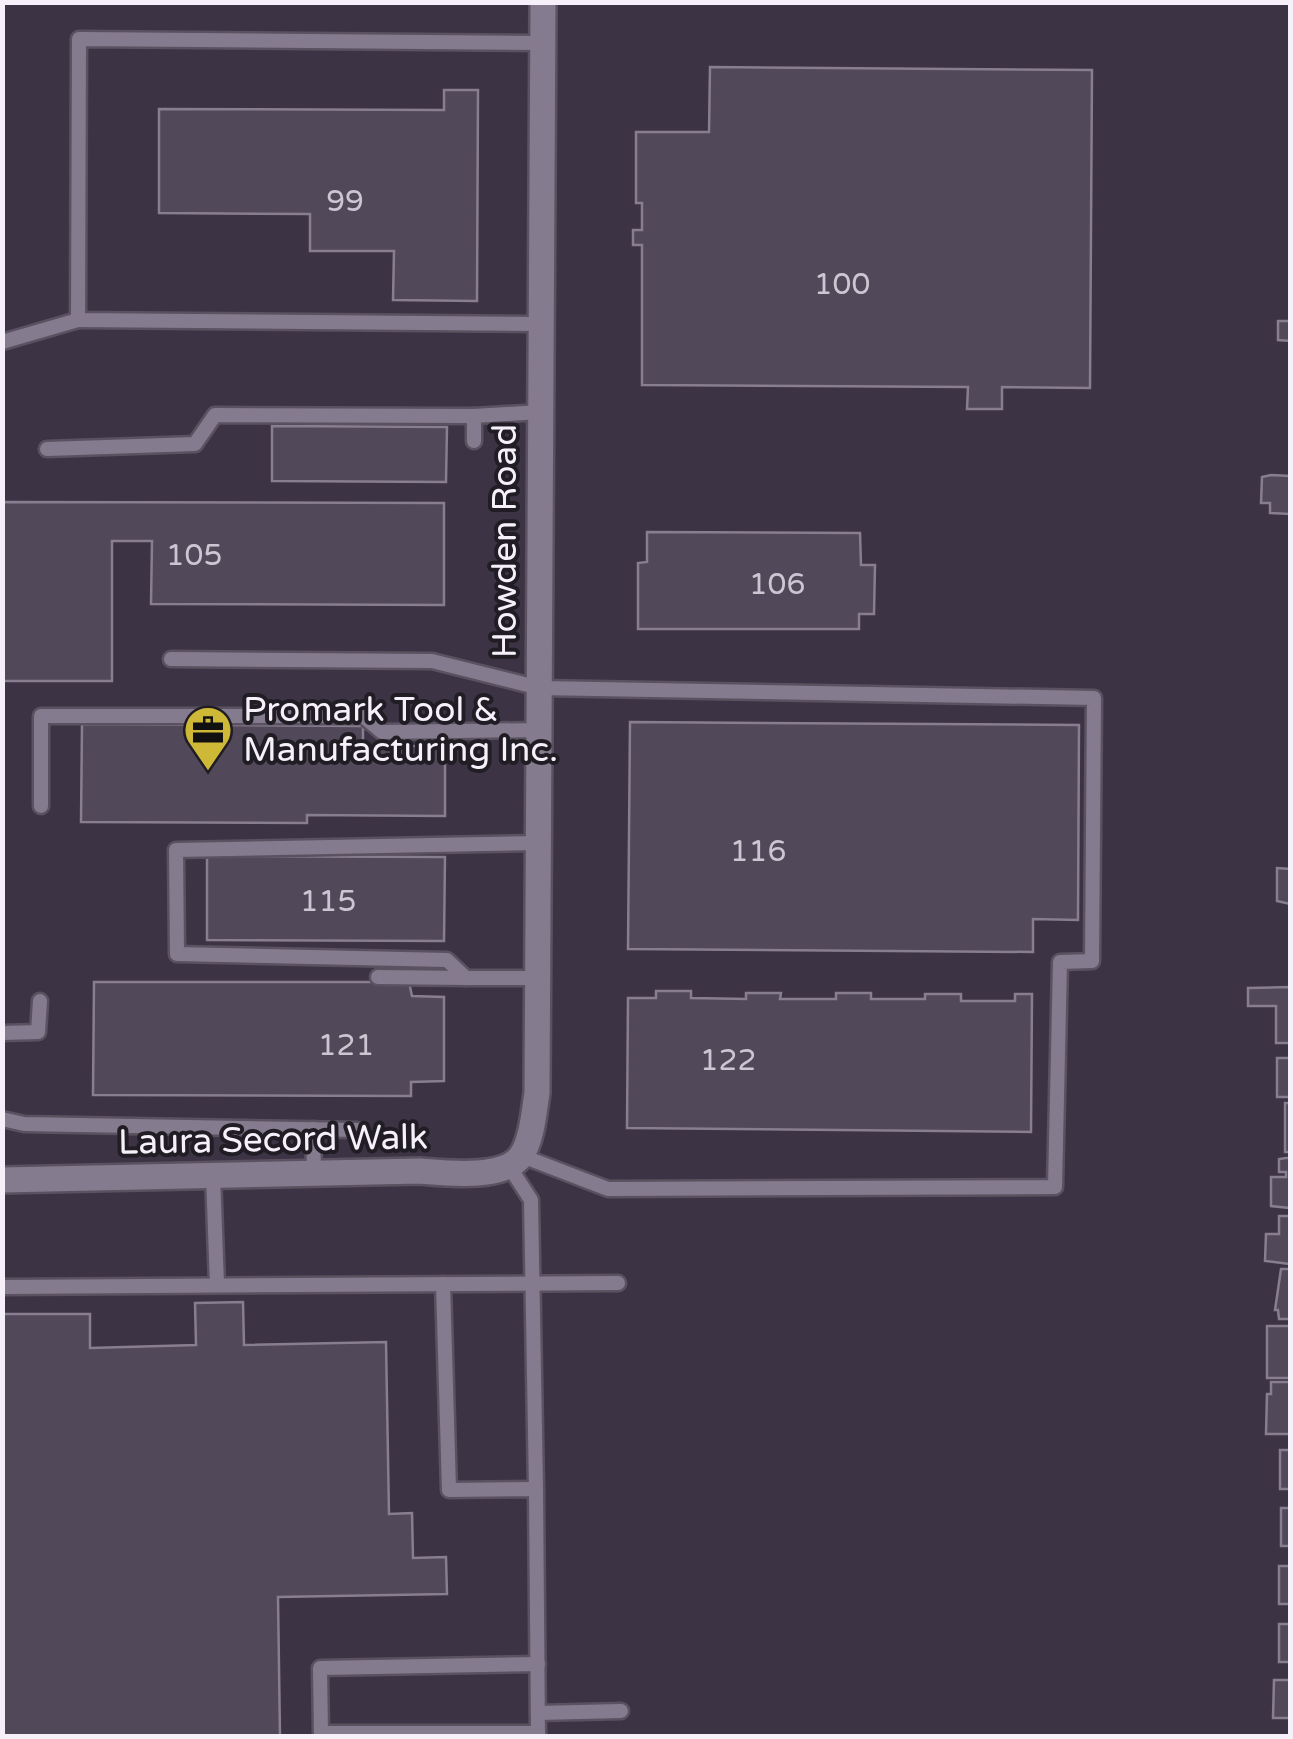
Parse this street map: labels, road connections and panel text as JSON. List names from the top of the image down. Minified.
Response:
{"streets":{"street":["Howden Road","Laura Secord Walk"]},"crossings":[["Howden Road","Laura Secord Walk"]],"places":{"office":["Promark Tool & Manufacturing Inc."]},"house_numbers":["99","100","105","106","116","115","121","122"]}
